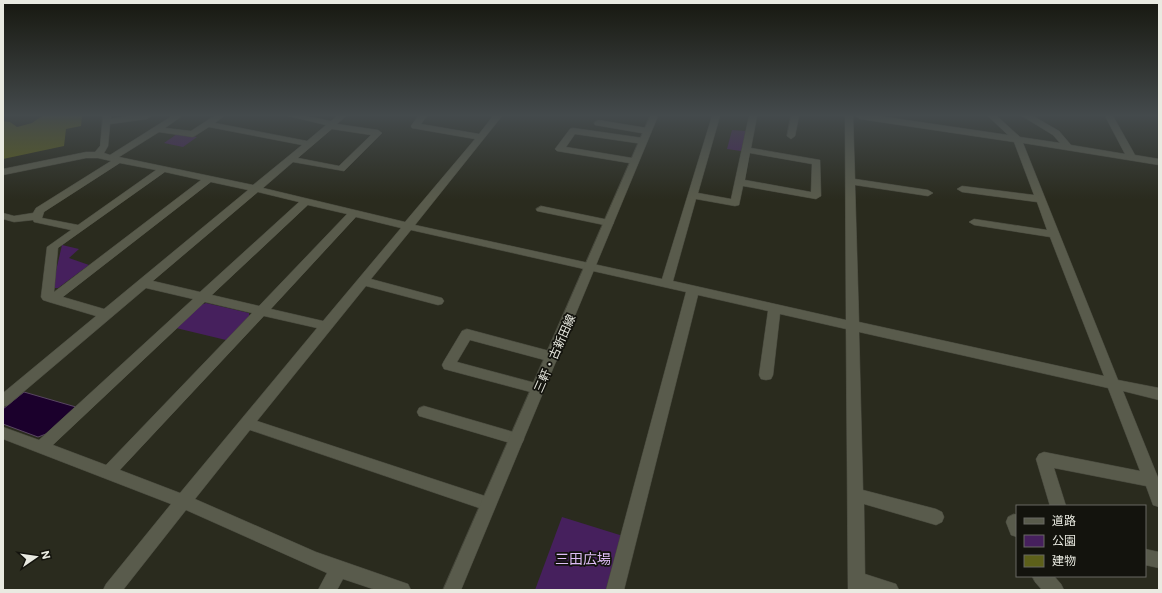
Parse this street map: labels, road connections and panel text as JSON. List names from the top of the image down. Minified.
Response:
{"streets":{"street":["三軒・古新田線"]},"parks":["三田広場"],"legend":["道路","公園","建物"],"north":"right"}
